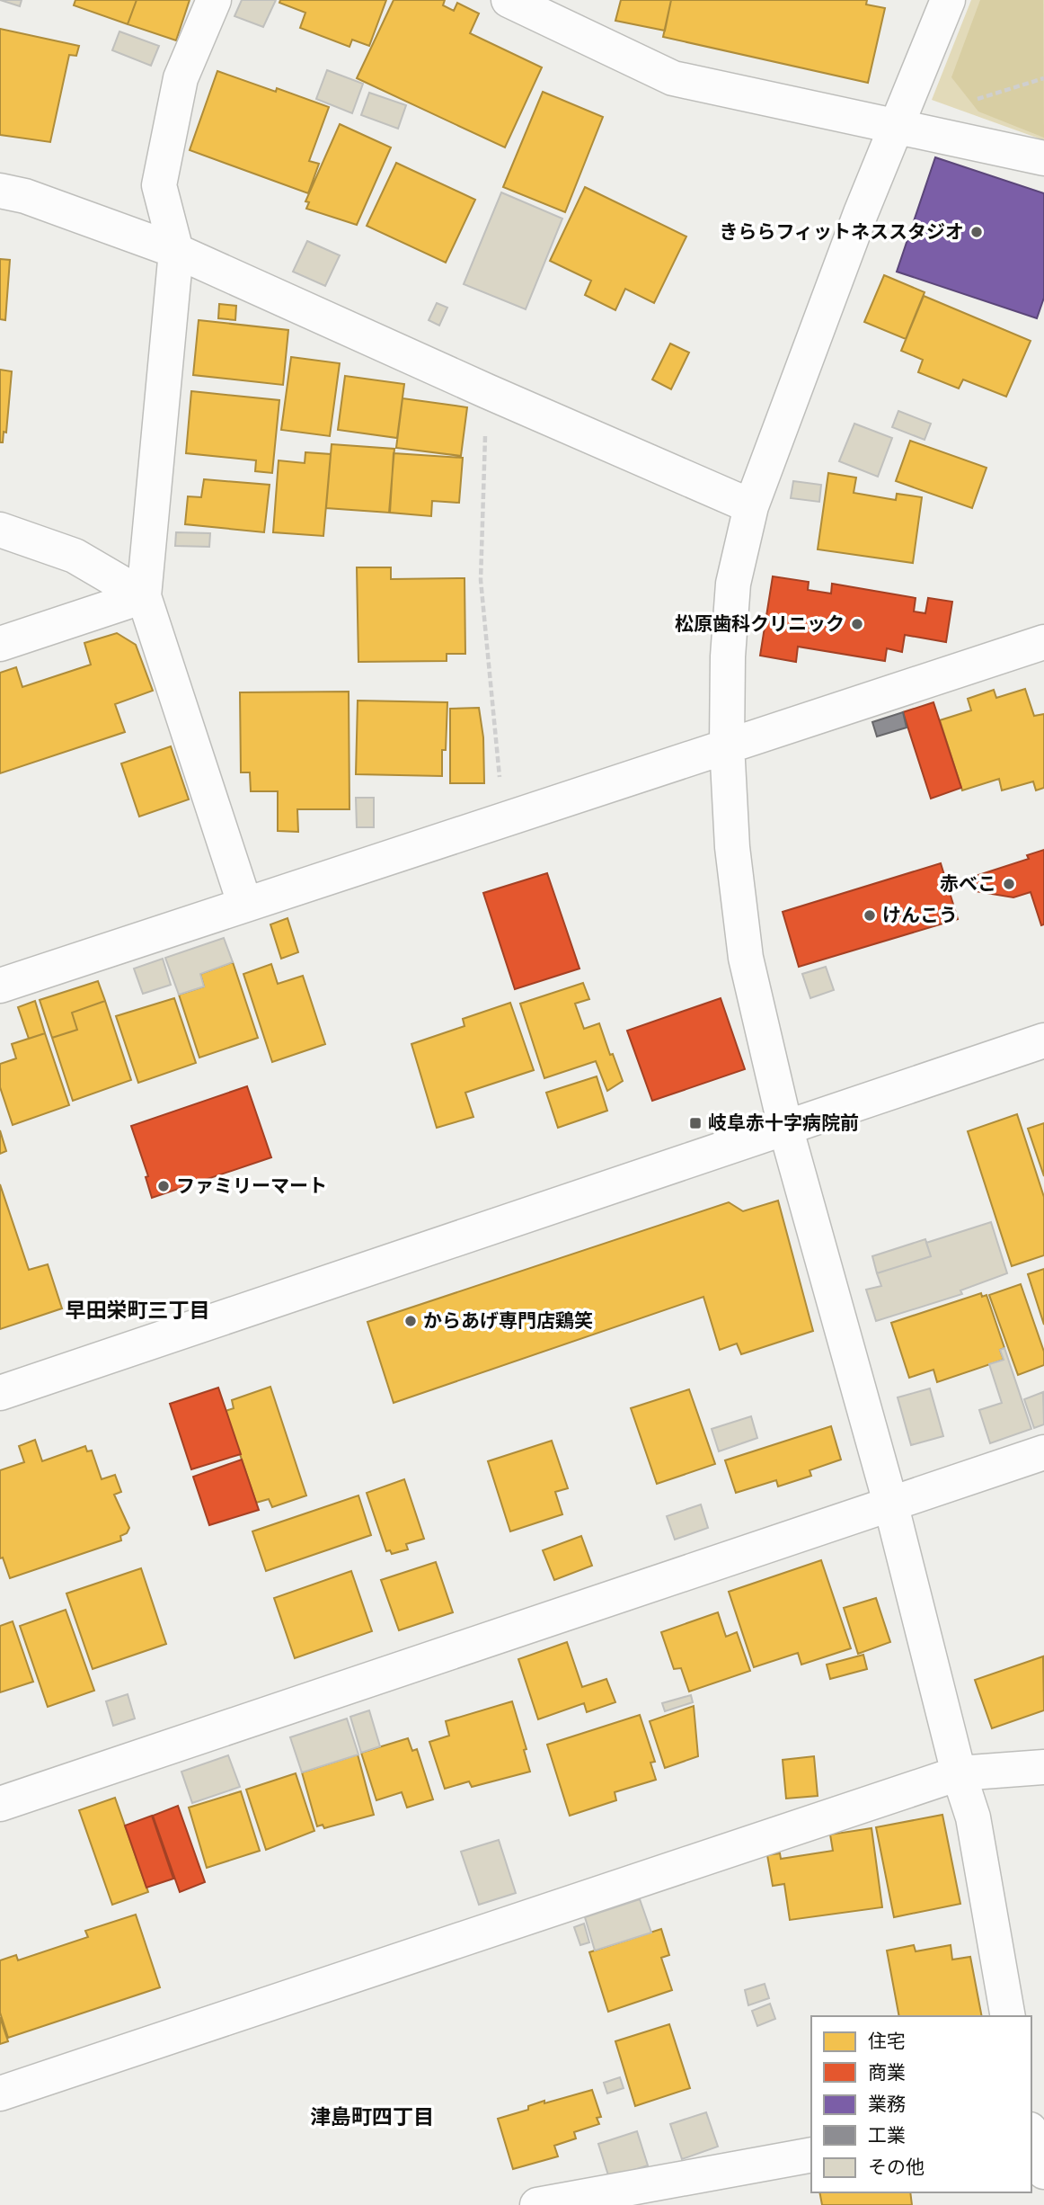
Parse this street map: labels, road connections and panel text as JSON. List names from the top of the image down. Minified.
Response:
{"districts":["早田栄町三丁目","津島町四丁目"],"places":{"other":["きららフィットネススタジオ","松原歯科クリニック","赤べこ","けんこう","ファミリーマート","からあげ専門店鶏笑"],"transit":["岐阜赤十字病院前"]},"legend":["住宅","商業","業務","工業","その他"]}
